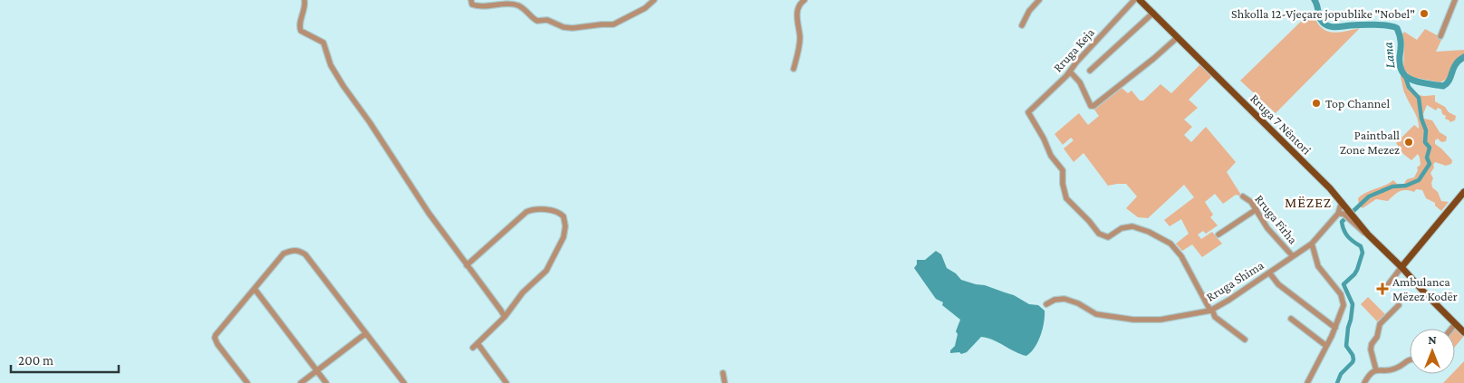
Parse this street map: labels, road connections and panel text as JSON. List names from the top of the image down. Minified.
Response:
{"streets":{"main road":["Rruga 7 Nëntori"],"street":["Rruga Keja","Rruga Firha","Rruga Shima"]},"crossings":[["Rruga Keja","Rruga Shima"],["Rruga 7 Nëntori","Rruga Shima"],["Rruga Firha","Rruga Shima"]],"districts":["MËZEZ"],"water":["Lana"],"places":{"other":["Shkolla 12-Vjeçare jopublike \"Nobel\"","Top Channel","Paintball Zone Mezez"],"health":["Ambulanca Mëzez Kodër"]},"scale_bar":"200 m","north":"top"}
